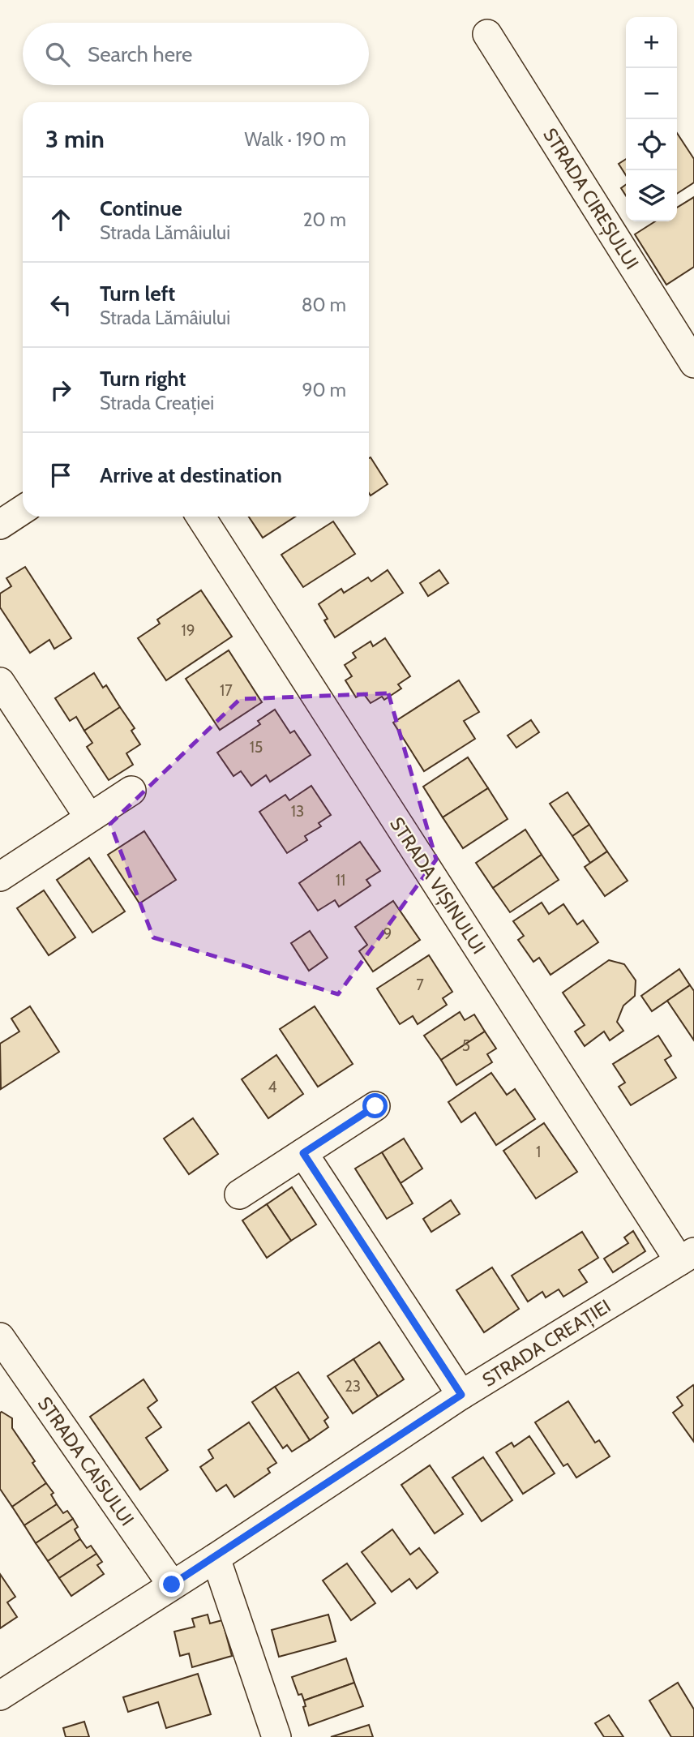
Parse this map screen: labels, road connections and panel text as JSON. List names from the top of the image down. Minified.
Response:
{"streets":{"street":["STRADA CIREȘULUI","STRADA VIȘINULUI","STRADA CREAȚIEI","STRADA CAISULUI"]},"crossings":[["STRADA VIȘINULUI","STRADA CREAȚIEI"],["STRADA CREAȚIEI","STRADA CAISULUI"]],"house_numbers":["19","17","15","13","11","9","7","5","4","1","23"],"page":{"map_buttons":["+","−"],"search":"Search here","heading":["3 min","Walk · 190 m"],"list":[["Continue","Strada Lămâiului","20 m"],["Turn left","Strada Lămâiului","80 m"],["Turn right","Strada Creației","90 m"],"Arrive at destination"]}}
